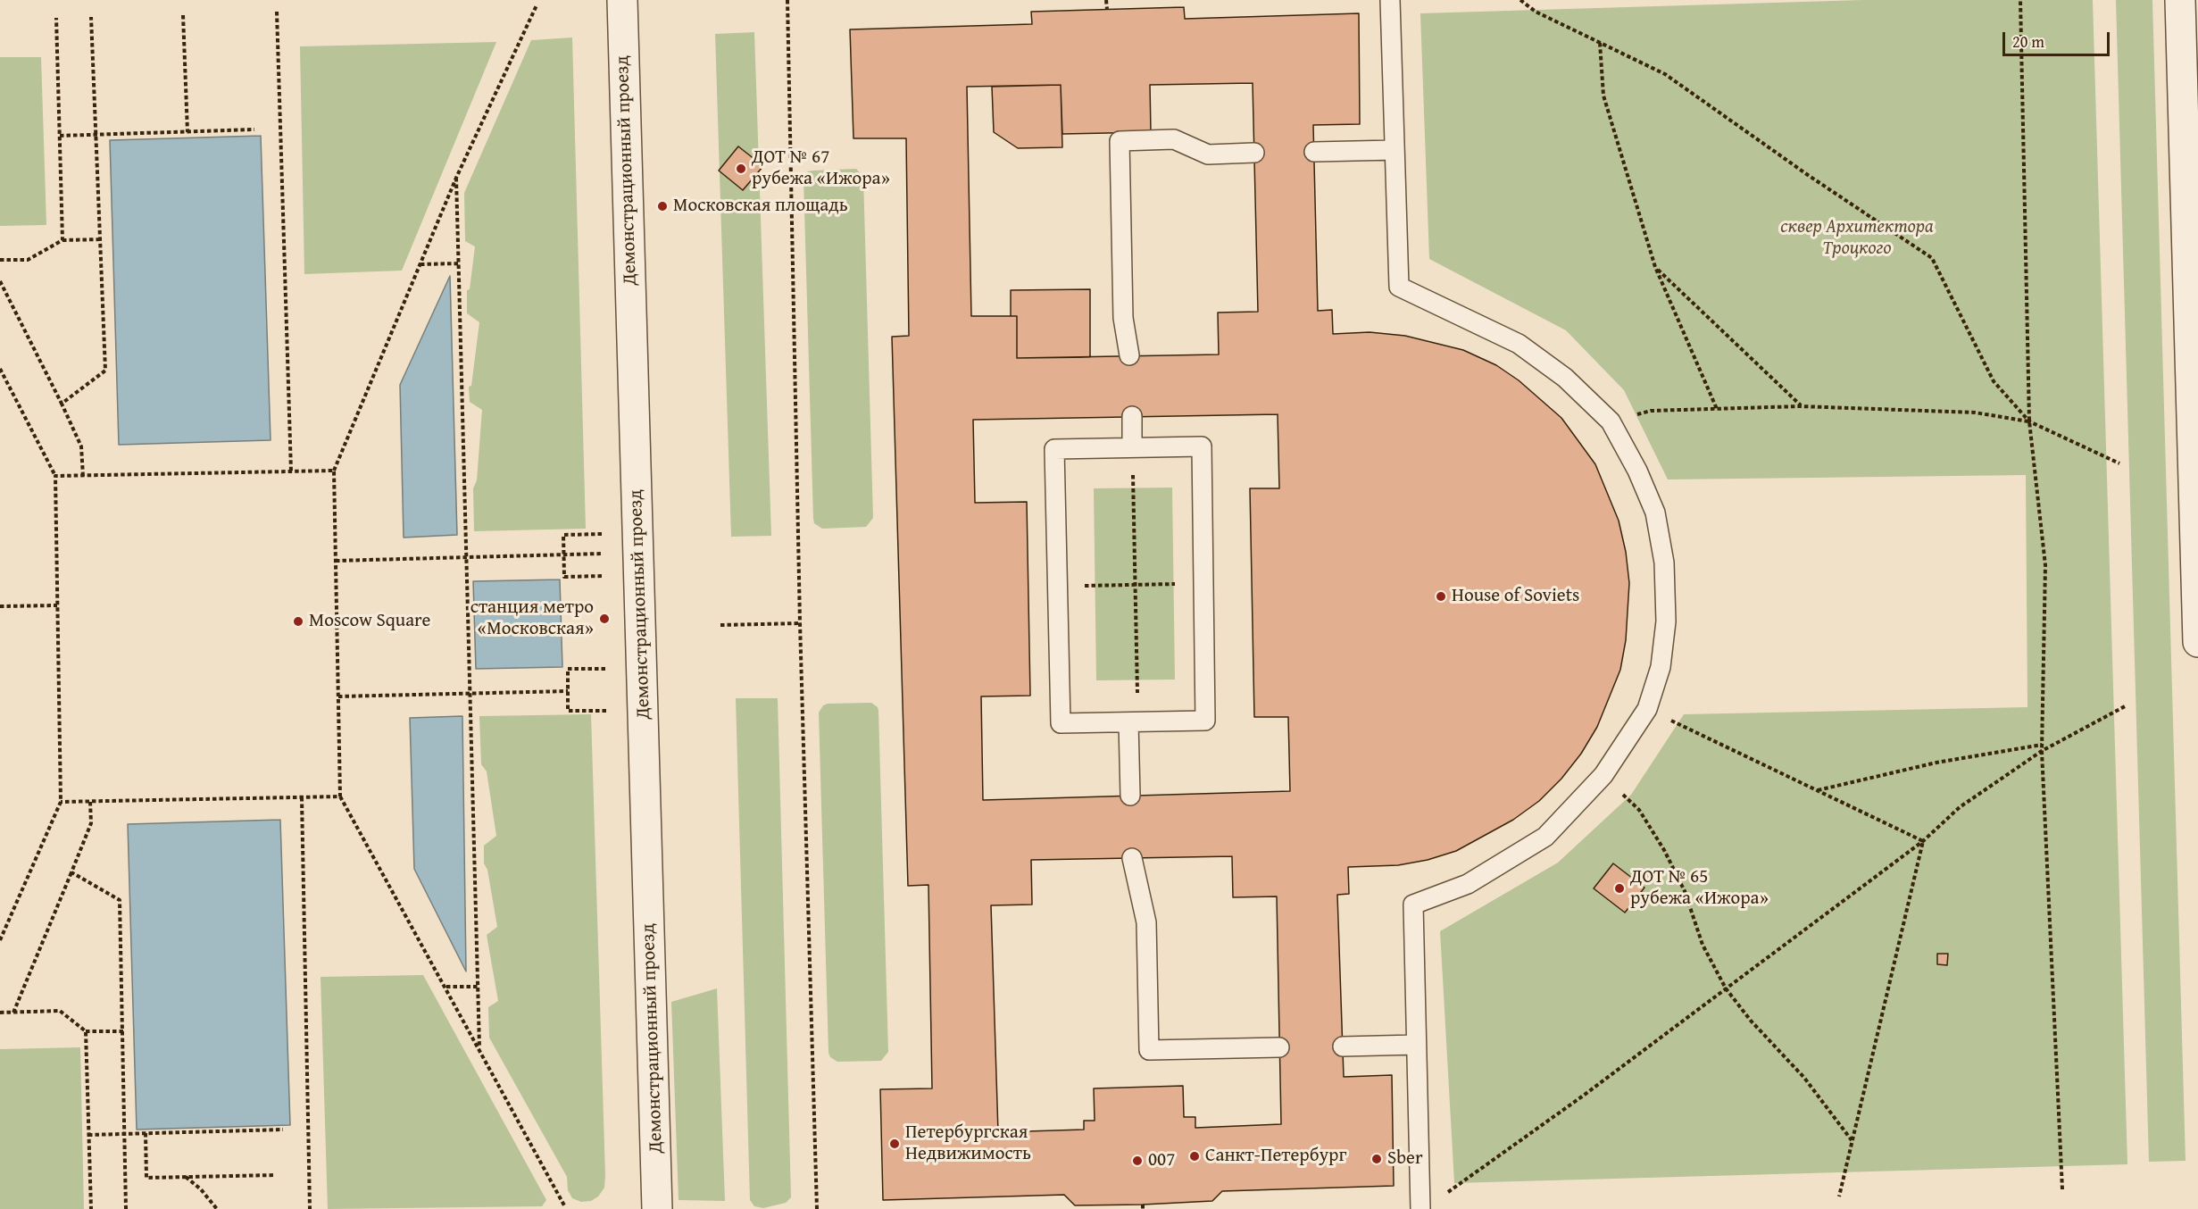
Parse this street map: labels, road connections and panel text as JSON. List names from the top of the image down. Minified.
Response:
{"streets":{"street":["Демонстрационный проезд"]},"parks":["сквер Архитектора Троцкого"],"places":["ДОТ № 67 рубежа «Ижора»","Московская площадь","House of Soviets","станция метро «Московская»","Moscow Square","ДОТ № 65 рубежа «Ижора»","Петербургская Недвижимость","Санкт-Петербург","Sber","007"],"scale_bar":"20 m"}
